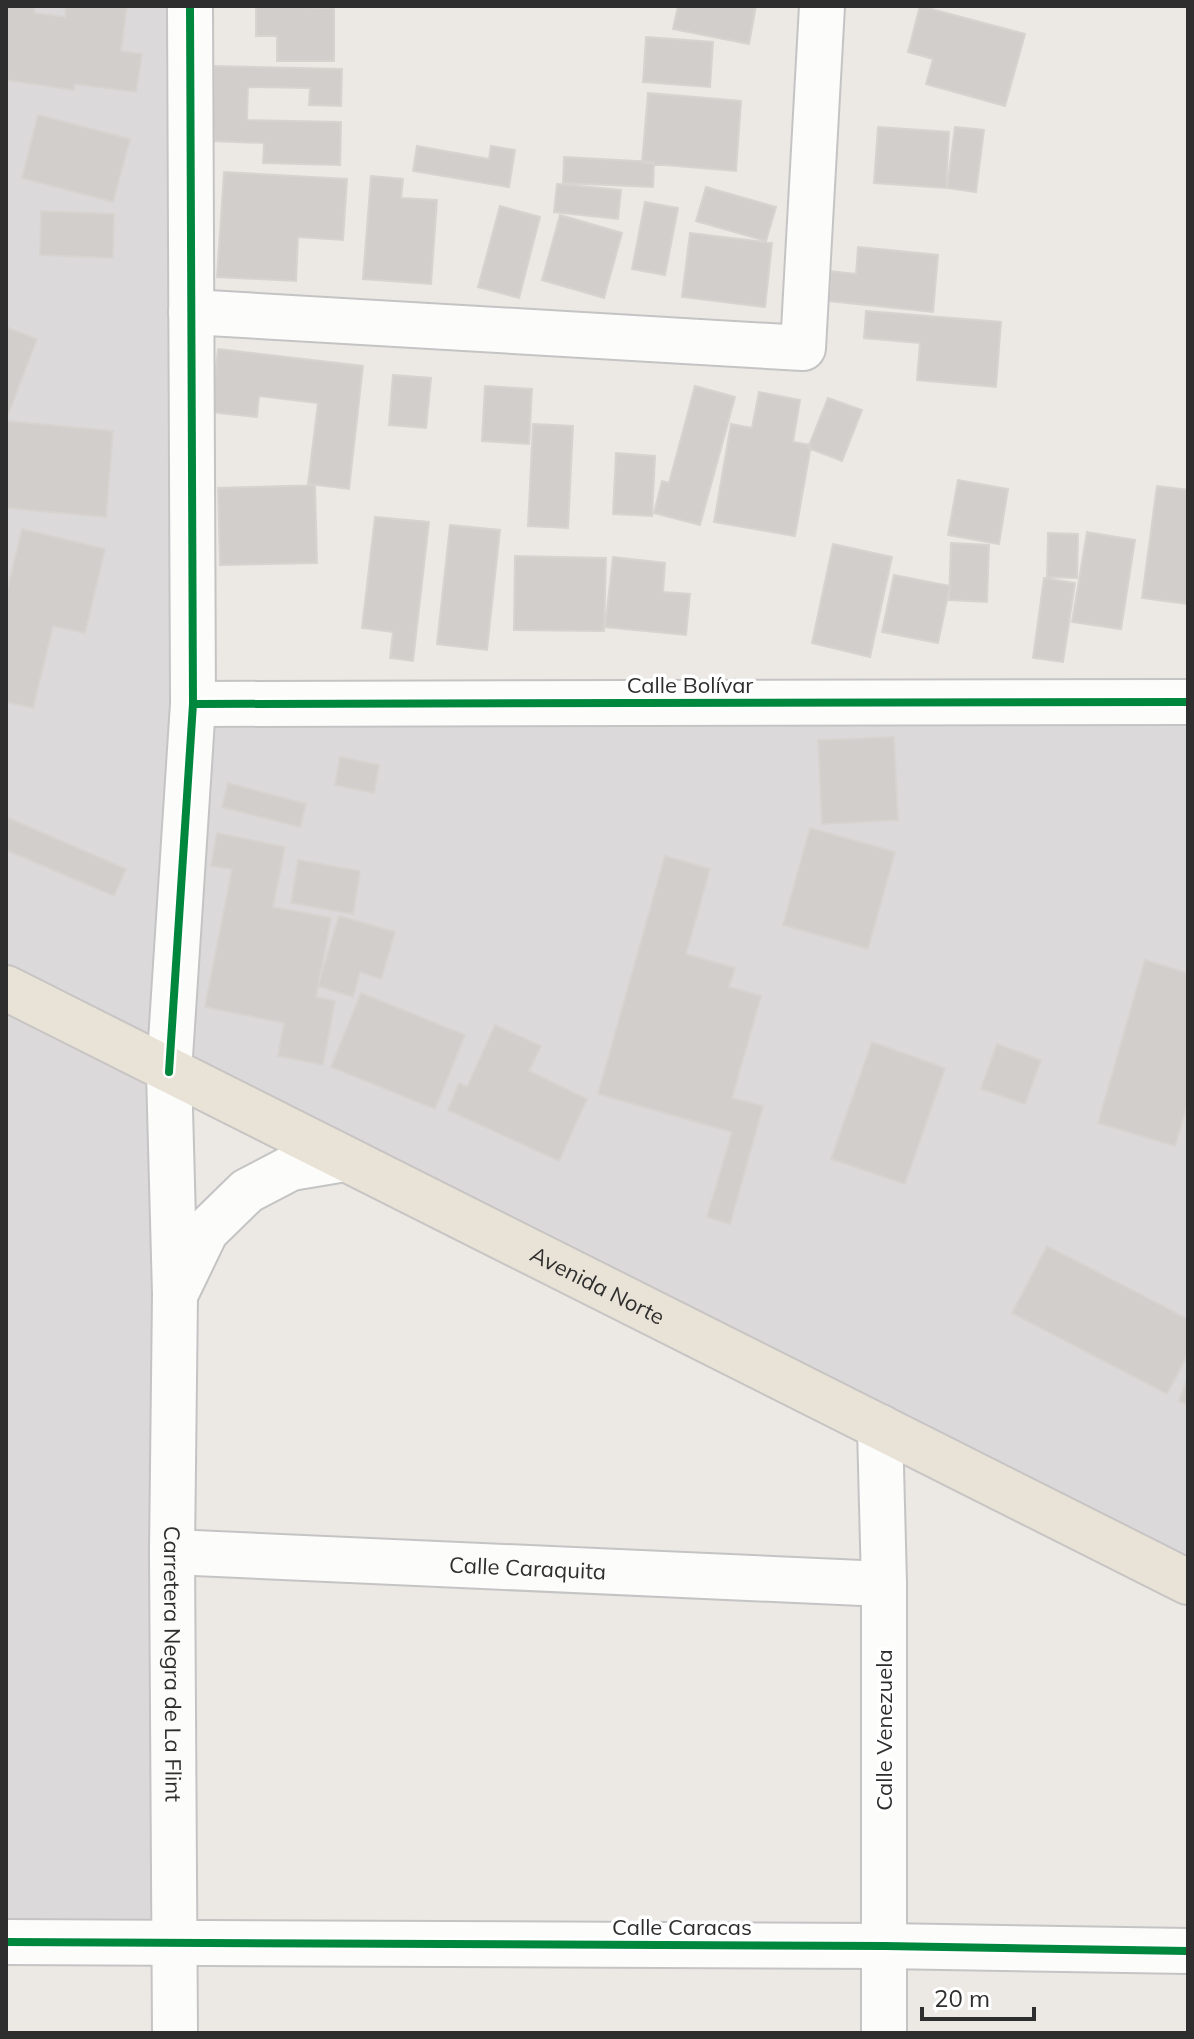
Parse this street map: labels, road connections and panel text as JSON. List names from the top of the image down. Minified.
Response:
{"streets":{"highway":["Avenida Norte"],"street":["Calle Bolívar","Calle Caraquita","Carretera Negra de La Flint","Calle Venezuela","Calle Caracas"]},"crossings":[["Calle Bolívar","Carretera Negra de La Flint"],["Avenida Norte","Carretera Negra de La Flint"],["Avenida Norte","Calle Venezuela"],["Calle Caraquita","Carretera Negra de La Flint"],["Calle Caraquita","Calle Venezuela"],["Carretera Negra de La Flint","Calle Caracas"],["Calle Venezuela","Calle Caracas"]],"scale_bar":"20 m"}
